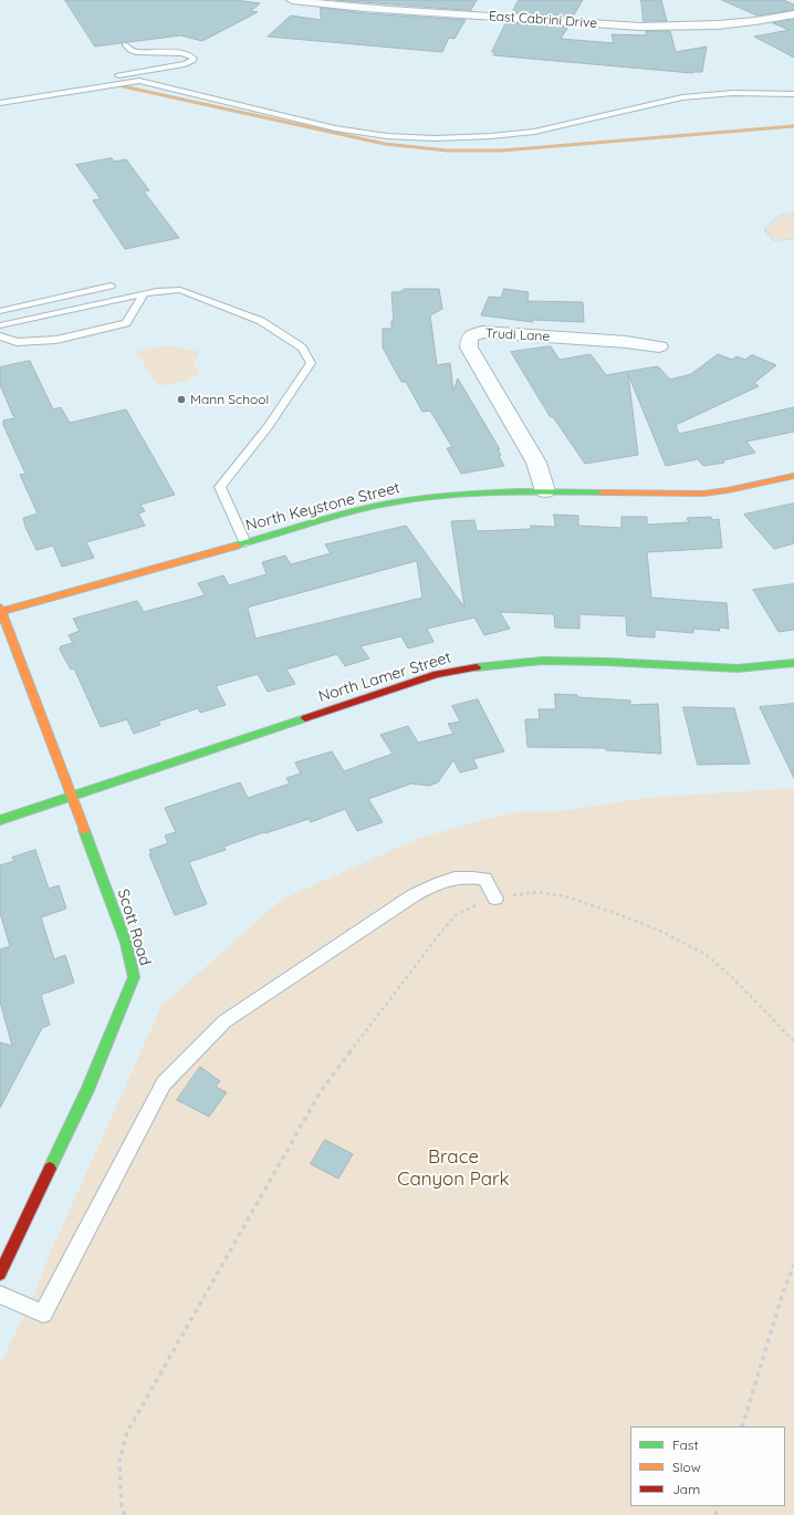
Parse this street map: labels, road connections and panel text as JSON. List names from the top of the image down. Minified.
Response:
{"streets":{"street":["East Cabrini Drive","Trudi Lane","North Keystone Street","North Lamer Street","Scott Road"]},"crossings":[["Trudi Lane","North Keystone Street"],["North Keystone Street","Scott Road"],["North Lamer Street","Scott Road"]],"parks":["Brace Canyon Park"],"places":["Mann School"],"legend":["Fast","Slow","Jam"]}
